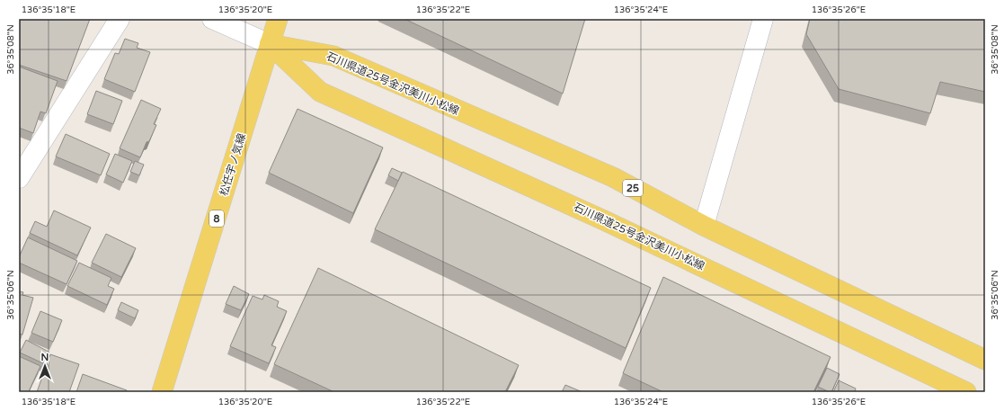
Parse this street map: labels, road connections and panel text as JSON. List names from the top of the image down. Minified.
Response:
{"streets":{"main road":["石川県道25号金沢美川小松線","松任宇ノ気線","25","8"]},"crossings":[["石川県道25号金沢美川小松線","松任宇ノ気線"]],"north":"top","coordinates":["136°35'18\"E","136°35'20\"E","136°35'22\"E","136°35'24\"E","136°35'26\"E","36°35'08\"N","36°35'06\"N"]}
